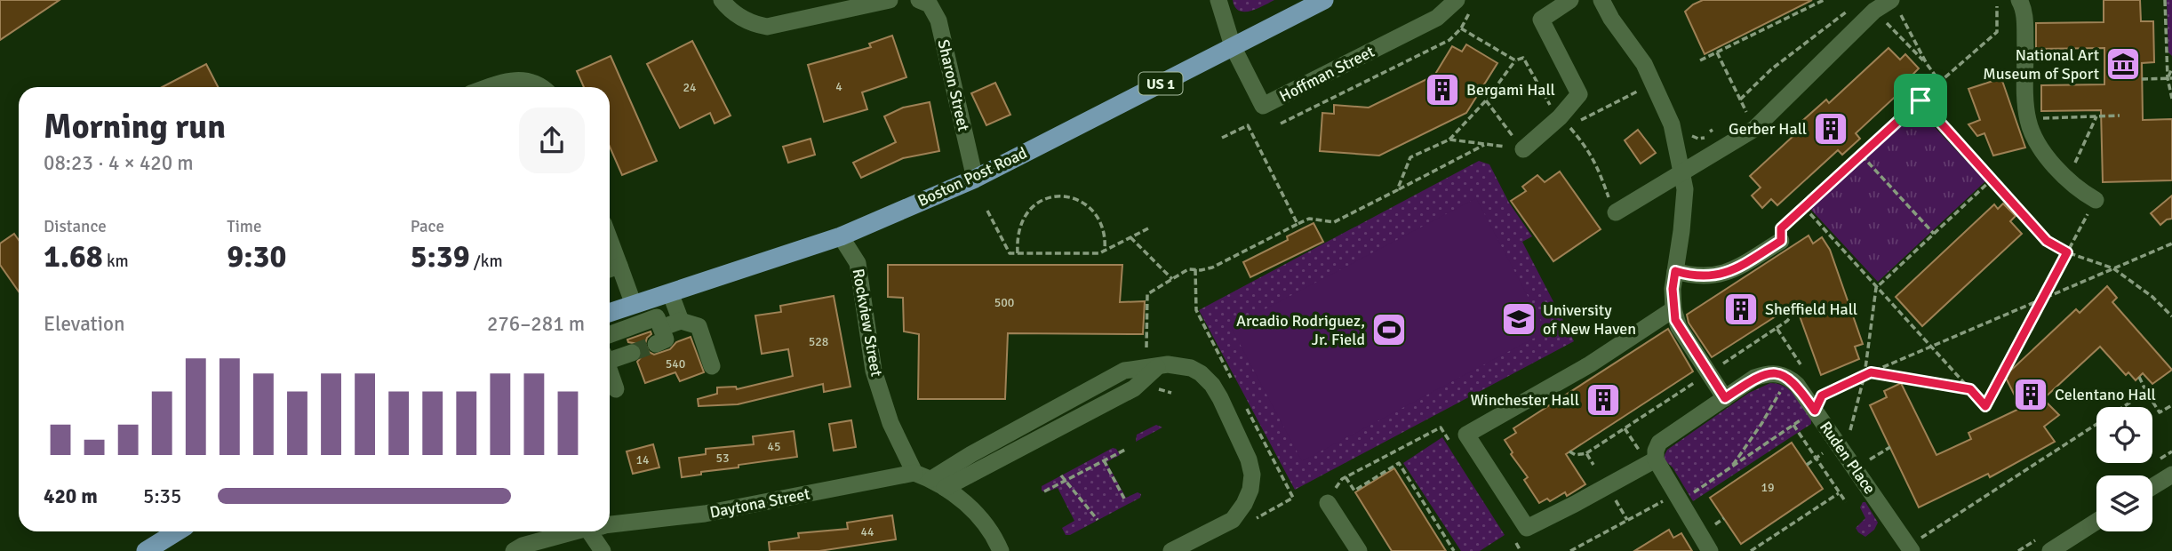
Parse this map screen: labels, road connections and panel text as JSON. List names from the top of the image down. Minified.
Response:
{"streets":{"main road":["US 1","Boston Post Road"],"street":["Hoffman Street","Sharon Street","Rockview Street","Ruden Place","Daytona Street"]},"crossings":[["Hoffman Street","Boston Post Road"],["Sharon Street","Boston Post Road"],["Boston Post Road","Rockview Street"],["Rockview Street","Daytona Street"]],"places":{"museum":["National Art Museum of Sport"],"building":["Bergami Hall","Gerber Hall","Sheffield Hall","Celentano Hall","Winchester Hall"],"school or university":["University of New Haven"],"sports":["Arcadio Rodriguez, Jr. Field"]},"house_numbers":["4","24","500","528","540","45","53","14","19","44"],"page":{"heading":["Morning run","08:23 · 4 × 420 m"],"stats":[["Distance","1.68 km"],["Time","9:30"],["Pace","5:39 /km"]],"chart":["Elevation","276–281 m"],"list":[{"name":"420 m","note":"5:35"}]}}
